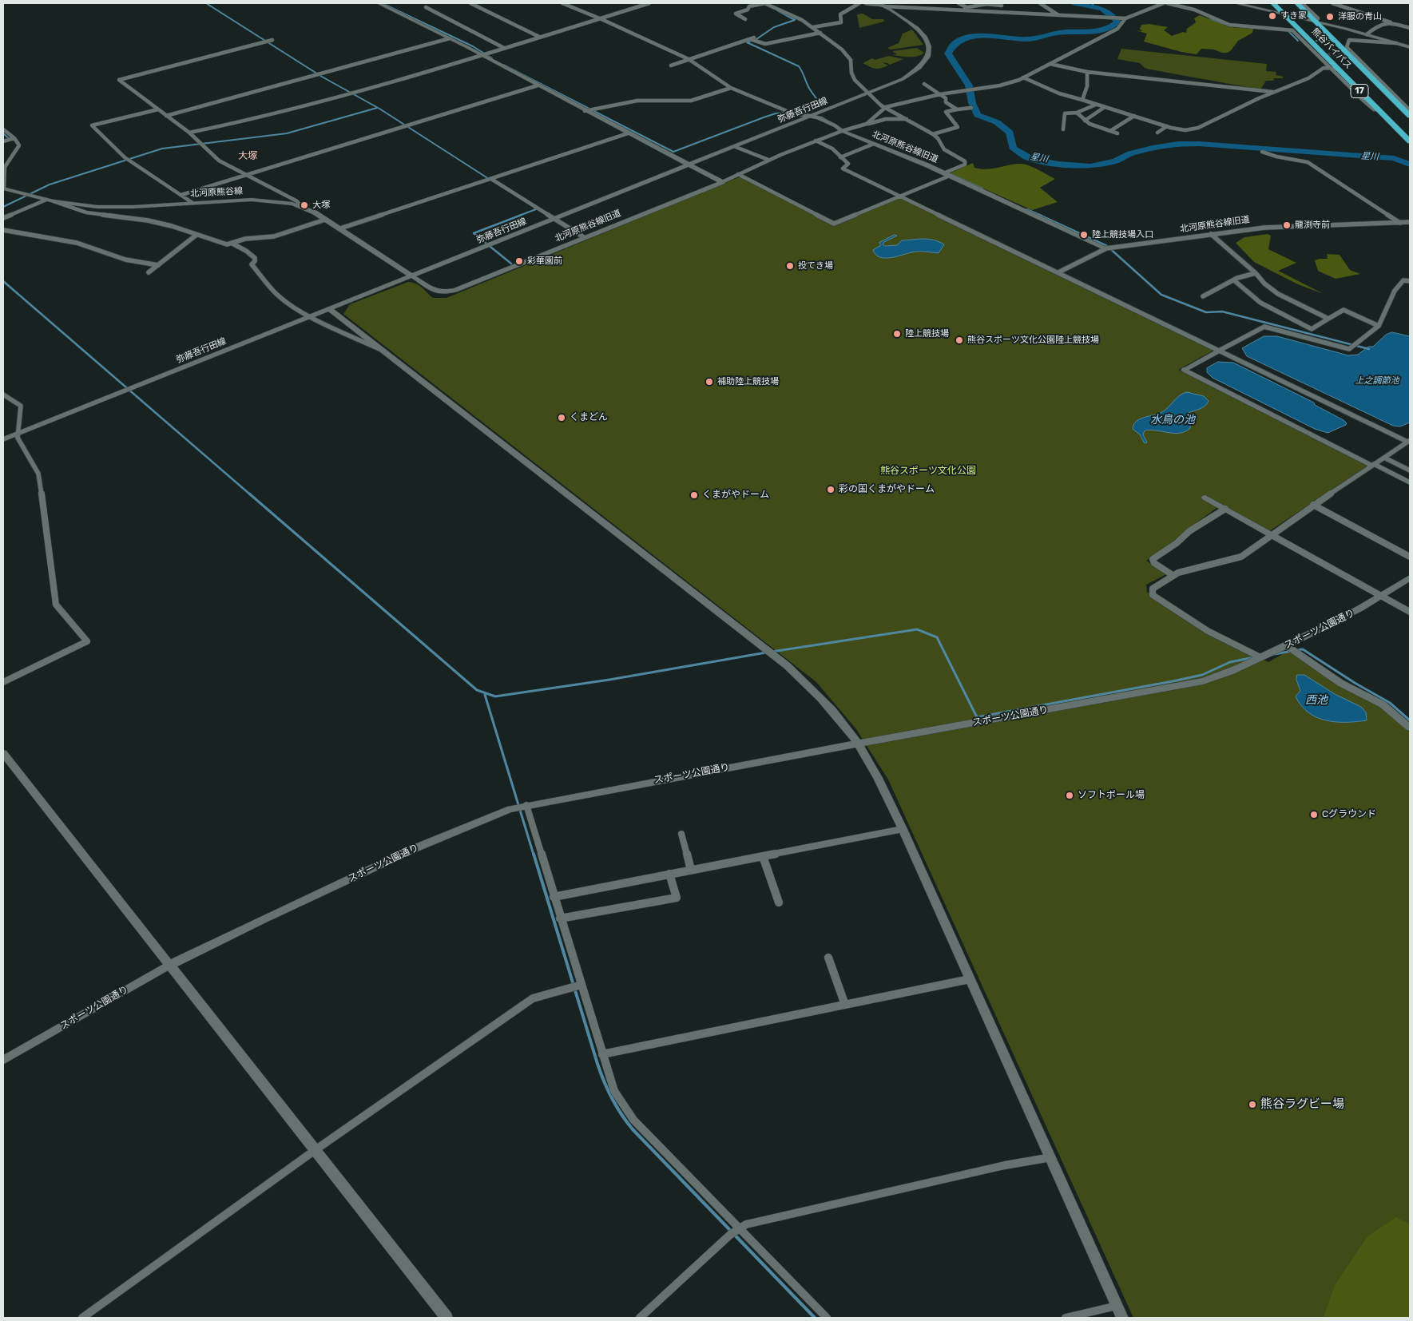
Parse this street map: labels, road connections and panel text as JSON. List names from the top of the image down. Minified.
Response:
{"streets":{"highway":["熊谷バイパス","17"],"street":["弥藤吾行田線","北河原熊谷線旧道","北河原熊谷線","スポーツ公園通り"]},"crossings":[["弥藤吾行田線","北河原熊谷線旧道"],["弥藤吾行田線","北河原熊谷線"],["北河原熊谷線旧道","北河原熊谷線"]],"districts":["大塚"],"water":["星川","上之調節池","水鳥の池","西池"],"parks":["熊谷スポーツ文化公園"],"places":["すき家","洋服の青山","大塚","龍渕寺前","陸上競技場入口","彩華園前","投てき場","陸上競技場","熊谷スポーツ文化公園陸上競技場","補助陸上競技場","くまどん","彩の国くまがやドーム","くまがやドーム","ソフトボール場","Cグラウンド","熊谷ラグビー場"]}
